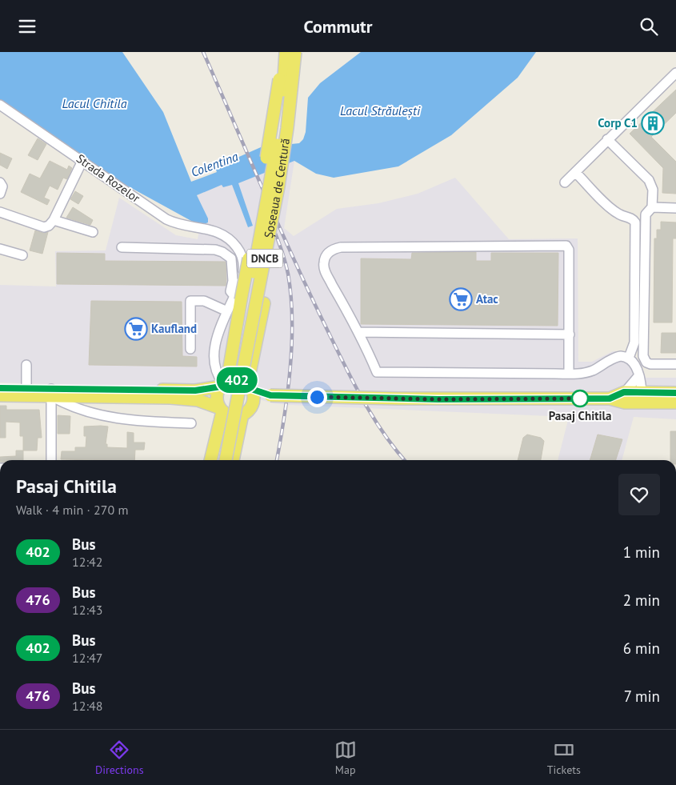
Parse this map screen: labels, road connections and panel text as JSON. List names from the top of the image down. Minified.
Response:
{"streets":{"main road":["Șoseaua de Centură","DNCB"],"street":["Strada Rozelor"]},"water":["Lacul Chitila","Lacul Străulești","Colentina"],"places":{"building":["Corp C1"],"supermarket":["Atac","Kaufland"],"other":["Pasaj Chitila"]},"lines":["bus line 402"],"page":{"header":"Commutr","on_map":"402","heading":["Pasaj Chitila","Walk · 4 min · 270 m"],"list":[{"mark":"402","name":"Bus","note":"12:42","value":"1 min"},{"mark":"476","name":"Bus","note":"12:43","value":"2 min"},{"mark":"402","name":"Bus","note":"12:47","value":"6 min"},{"mark":"476","name":"Bus","note":"12:48","value":"7 min"}],"tabs":["Directions","Map","Tickets"]}}
